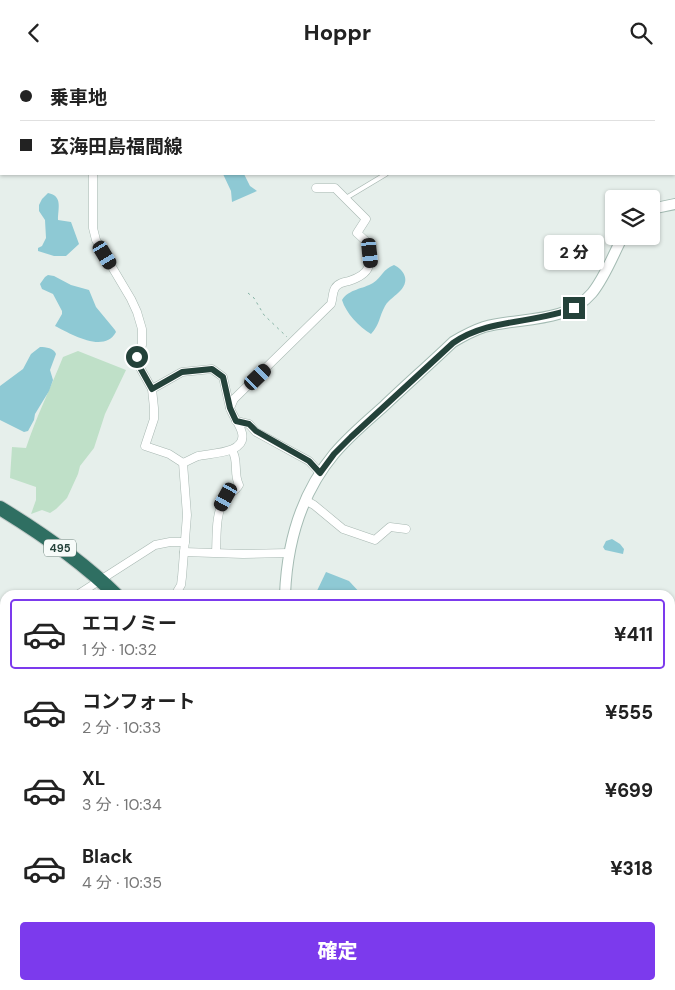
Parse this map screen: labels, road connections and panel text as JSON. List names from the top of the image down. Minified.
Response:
{"streets":{"highway":["495"]},"page":{"header":"Hoppr","banner":["乗車地","玄海田島福間線"],"bubble":"2 分","list":[{"name":"エコノミー","note":"1 分 · 10:32","value":"¥411"},{"name":"コンフォート","note":"2 分 · 10:33","value":"¥555"},{"name":"XL","note":"3 分 · 10:34","value":"¥699"},{"name":"Black","note":"4 分 · 10:35","value":"¥318"}],"buttons":"確定"}}
